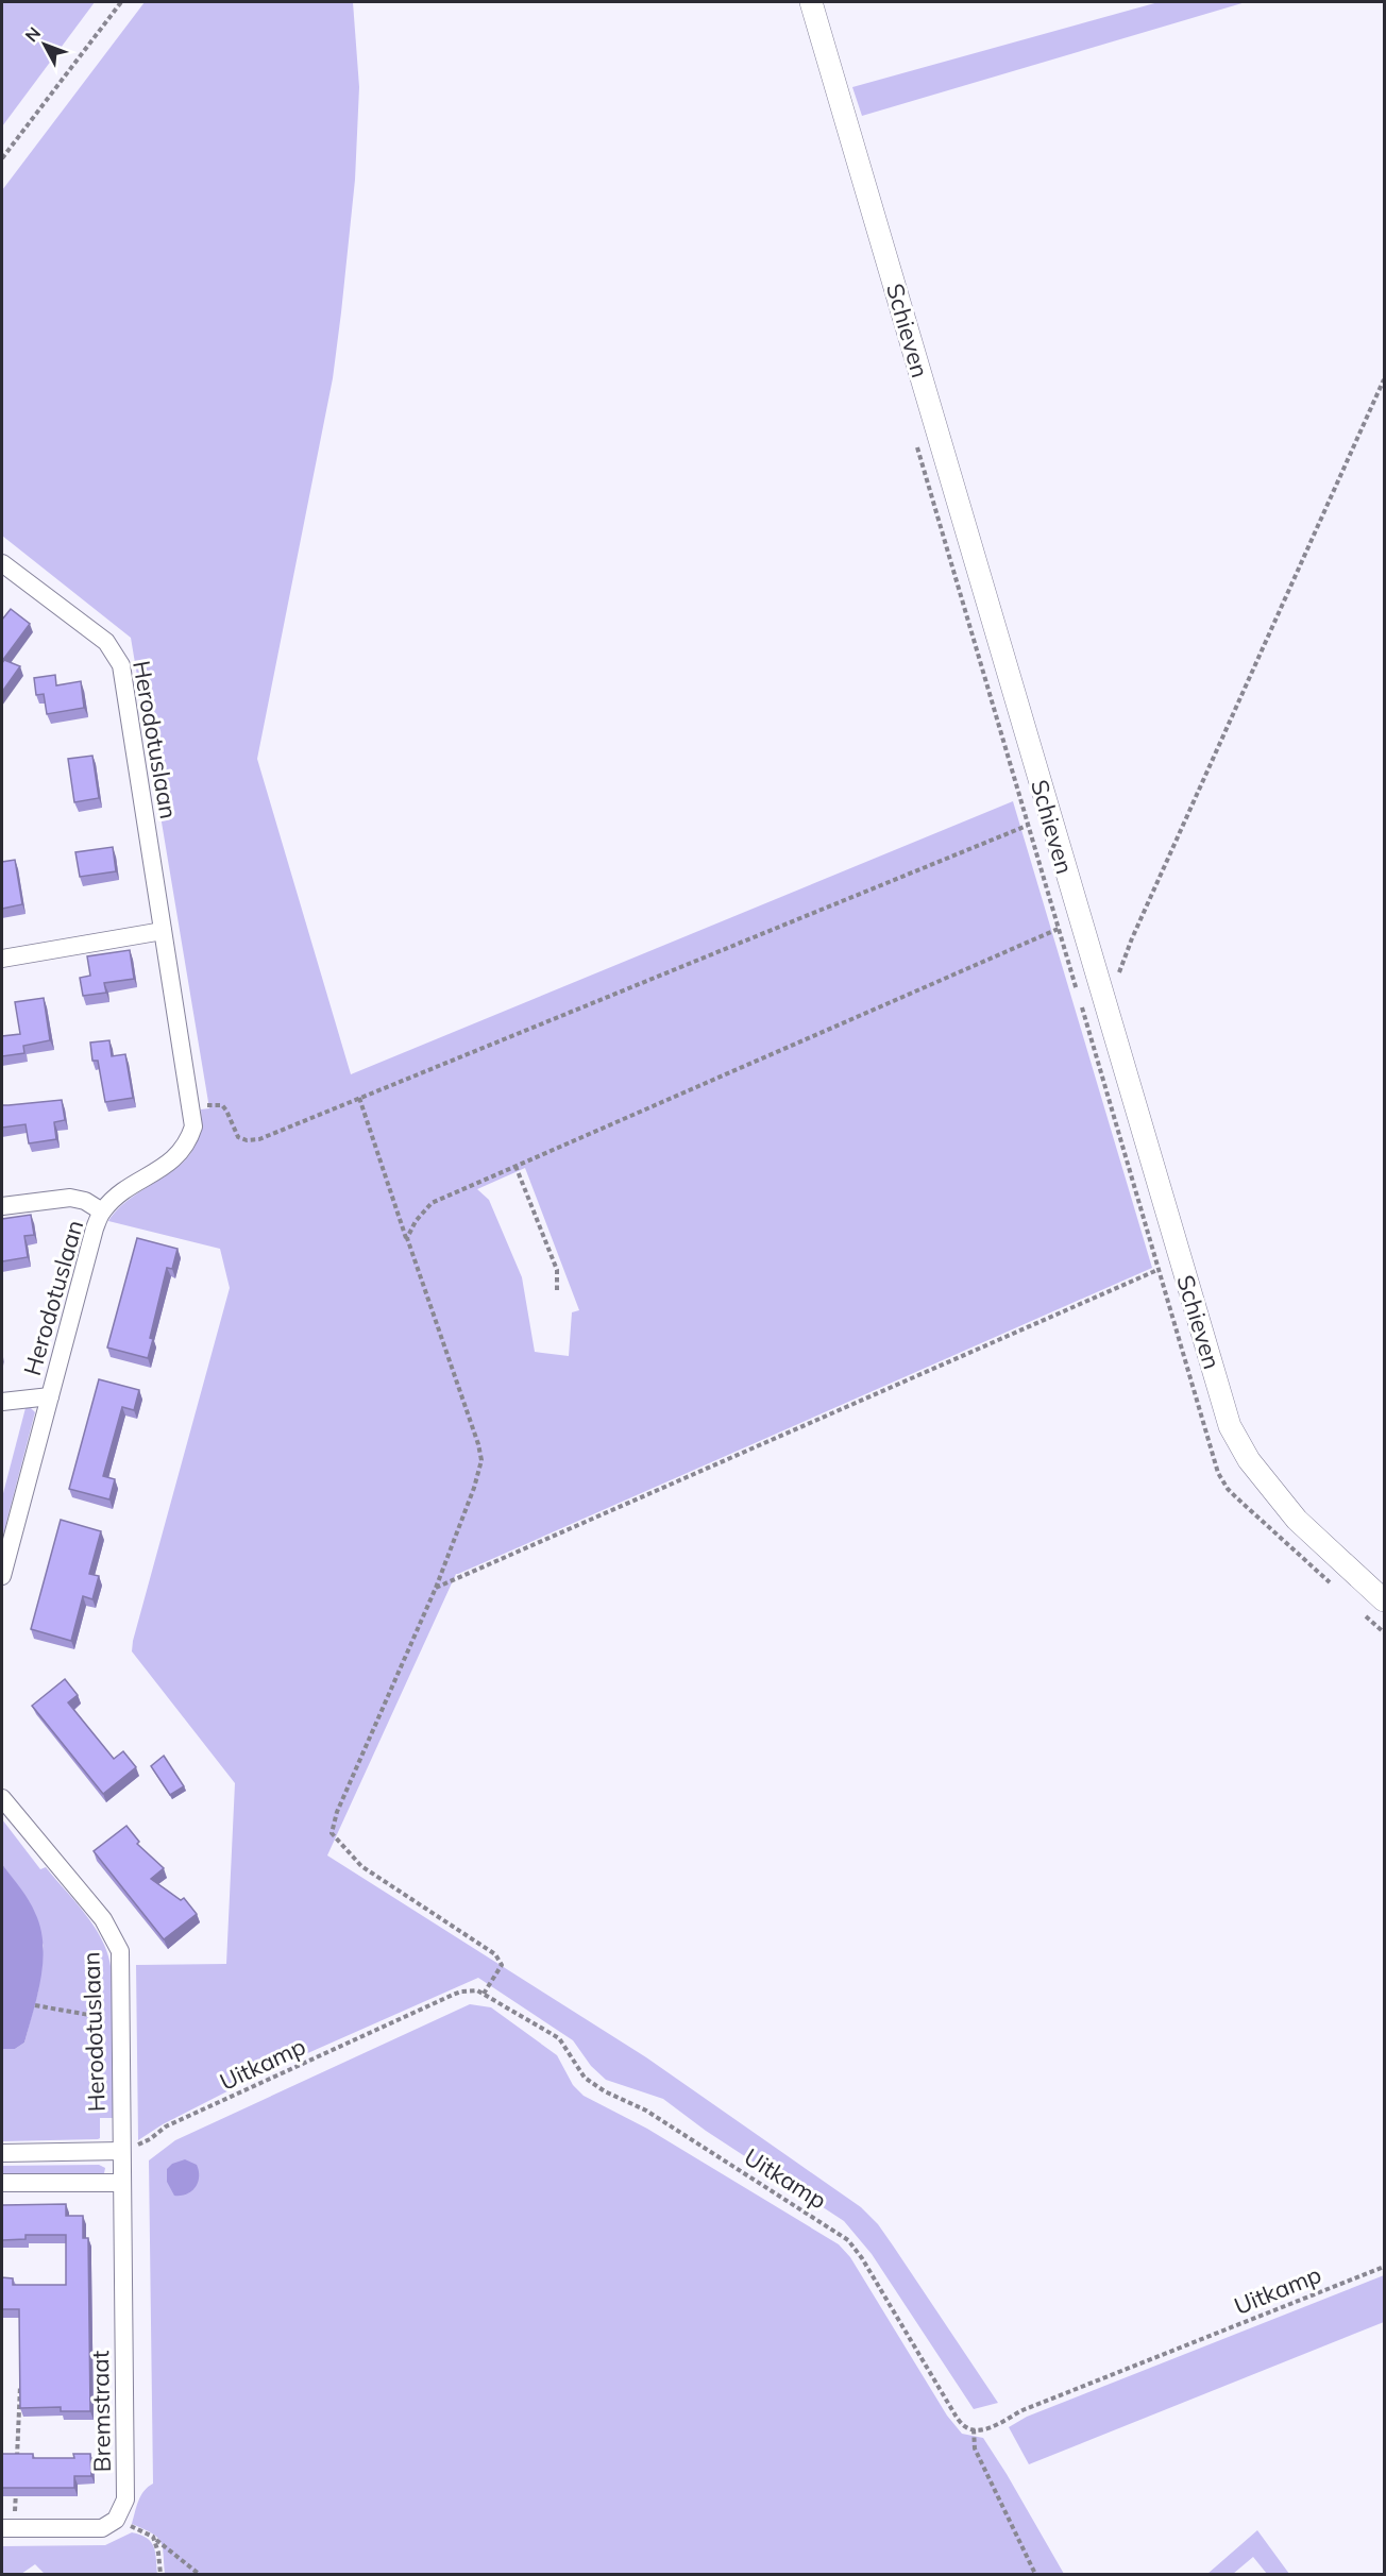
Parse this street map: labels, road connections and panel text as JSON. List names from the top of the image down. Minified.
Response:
{"streets":{"street":["Schieven","Herodotuslaan","Bremstraat"],"path":["Uitkamp"]},"crossings":[["Herodotuslaan","Uitkamp"],["Herodotuslaan","Bremstraat"]],"north":"top left"}
